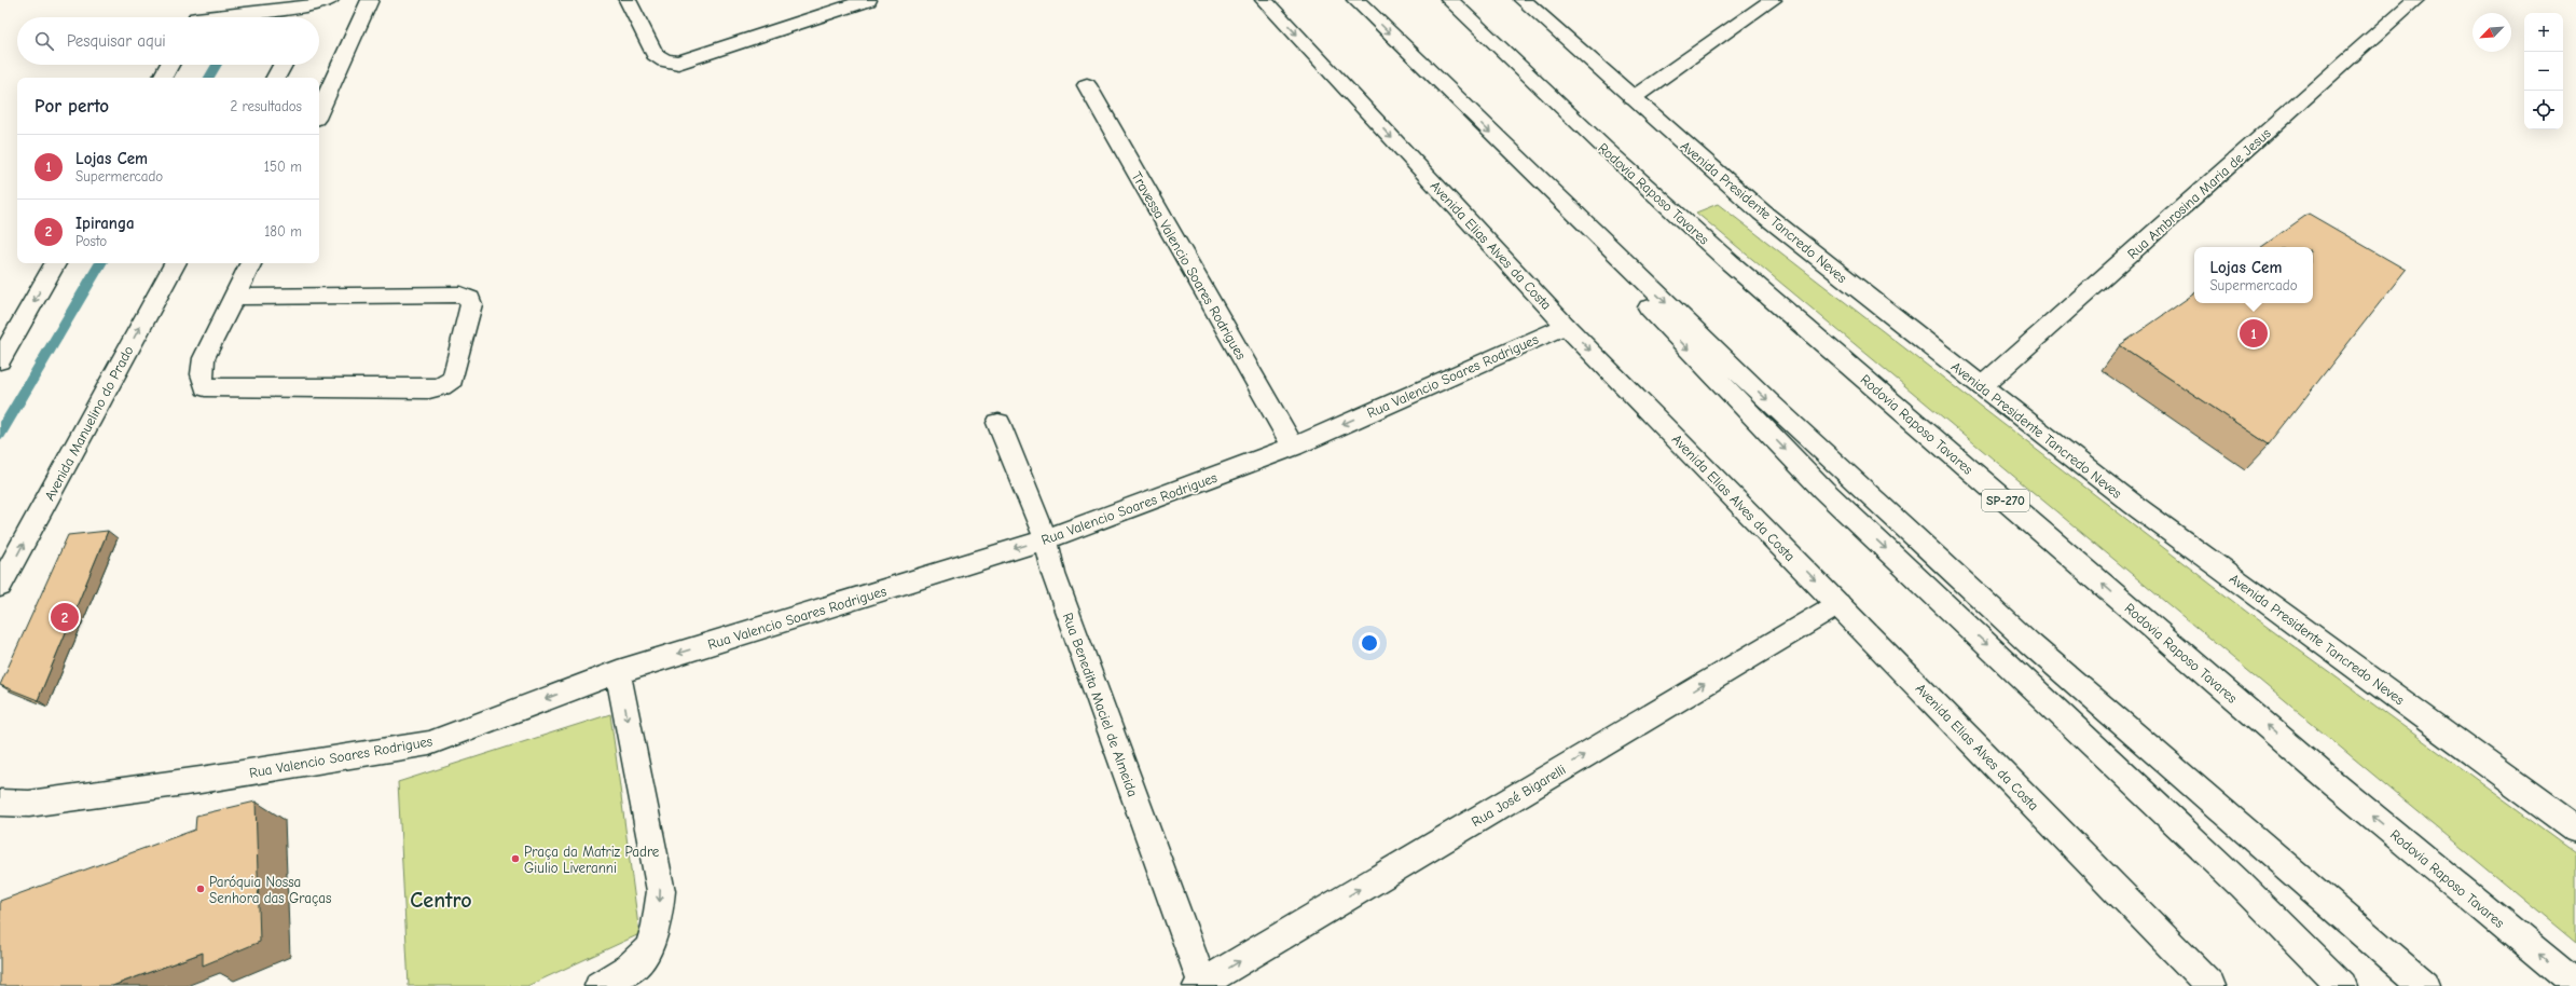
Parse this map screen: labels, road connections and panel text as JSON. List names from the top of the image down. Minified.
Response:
{"streets":{"main road":["Rodovia Raposo Tavares","Rua Ambrosina Maria de Jesus","Avenida Presidente Tancredo Neves","Avenida Elias Alves da Costa","Travessa Valencio Soares Rodrigues","Rua Valencio Soares Rodrigues","Avenida Manuelino do Prado","SP-270","Rua Benedita Maciel de Almeida","Rua José Bigarelli"]},"crossings":[["Rua Ambrosina Maria de Jesus","Avenida Presidente Tancredo Neves"],["Avenida Elias Alves da Costa","Rua Valencio Soares Rodrigues"],["Avenida Elias Alves da Costa","Rua José Bigarelli"],["Travessa Valencio Soares Rodrigues","Rua Valencio Soares Rodrigues"],["Rua Valencio Soares Rodrigues","Rua Benedita Maciel de Almeida"],["Rua Benedita Maciel de Almeida","Rua José Bigarelli"]],"one_way":["Rua Valencio Soares Rodrigues","Rua José Bigarelli"],"districts":["Centro"],"places":["Praça da Matriz Padre Giulio Liveranni","Paróquia Nossa Senhora das Graças"],"north":"bottom left","page":{"map_buttons":["+","−"],"search":"Pesquisar aqui","heading":["Por perto","2 resultados"],"list":[{"mark":"1","name":"Lojas Cem","note":"Supermercado","value":"150 m"},{"mark":"2","name":"Ipiranga","note":"Posto","value":"180 m"}],"popup":["Lojas Cem","Supermercado"],"pins":["1","2"]}}
